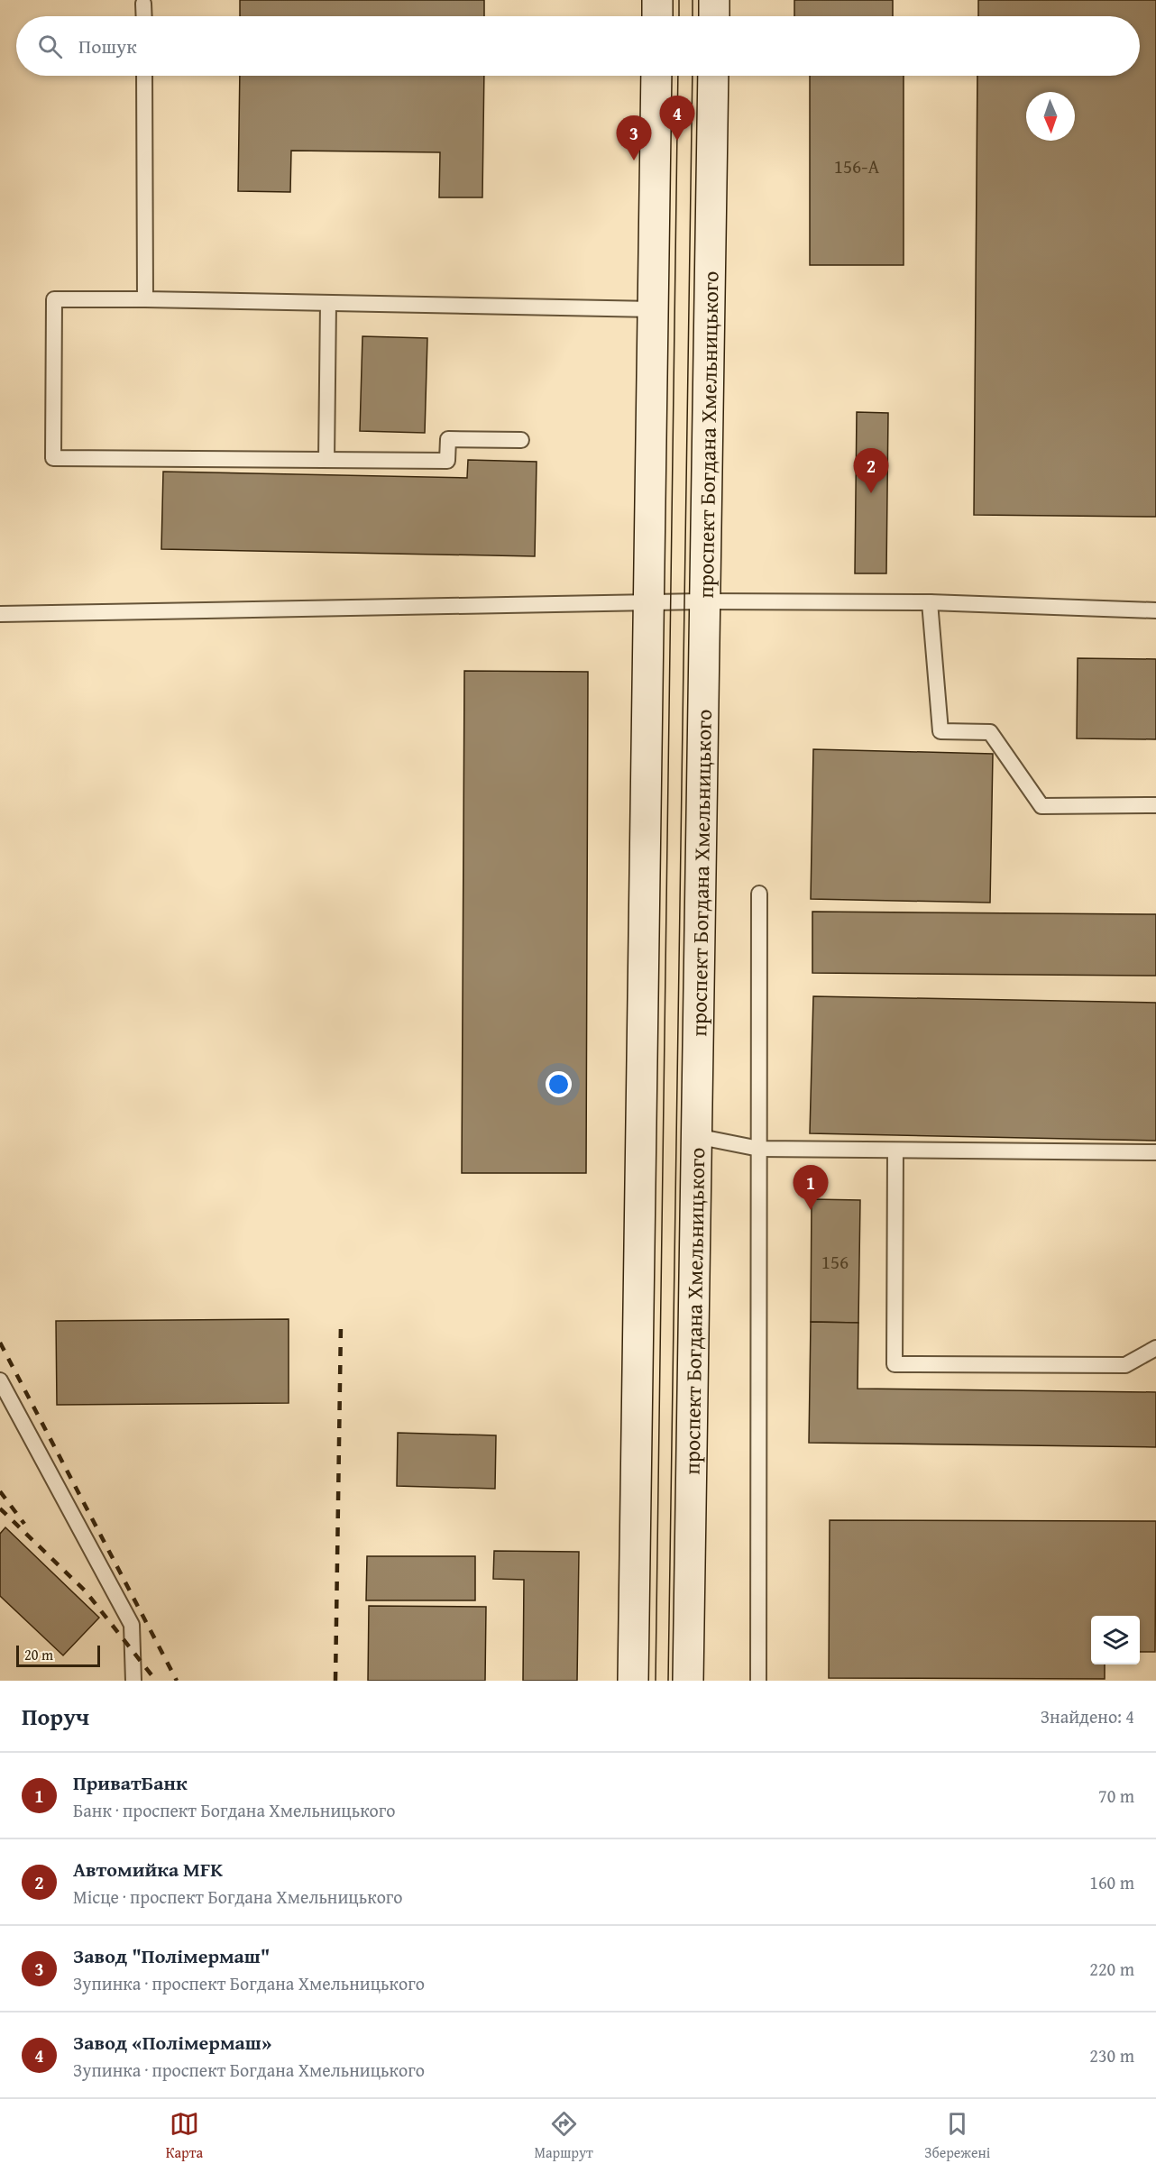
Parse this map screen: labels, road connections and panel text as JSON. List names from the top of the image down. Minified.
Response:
{"streets":{"main road":["проспект Богдана Хмельницького"]},"house_numbers":["156-А","156"],"scale_bar":"20 m","north":"bottom","page":{"search":"Пошук","pins":["4","3","2","1"],"scale":"20 m","heading":["Поруч","Знайдено: 4"],"list":[{"mark":"1","name":"ПриватБанк","note":"Банк · проспект Богдана Хмельницького","value":"70 m"},{"mark":"2","name":"Автомийка MFK","note":"Місце · проспект Богдана Хмельницького","value":"160 m"},{"mark":"3","name":"Завод \"Полімермаш\"","note":"Зупинка · проспект Богдана Хмельницького","value":"220 m"},{"mark":"4","name":"Завод «Полімермаш»","note":"Зупинка · проспект Богдана Хмельницького","value":"230 m"}],"nav":["Карта","Маршрут","Збережені"]}}
